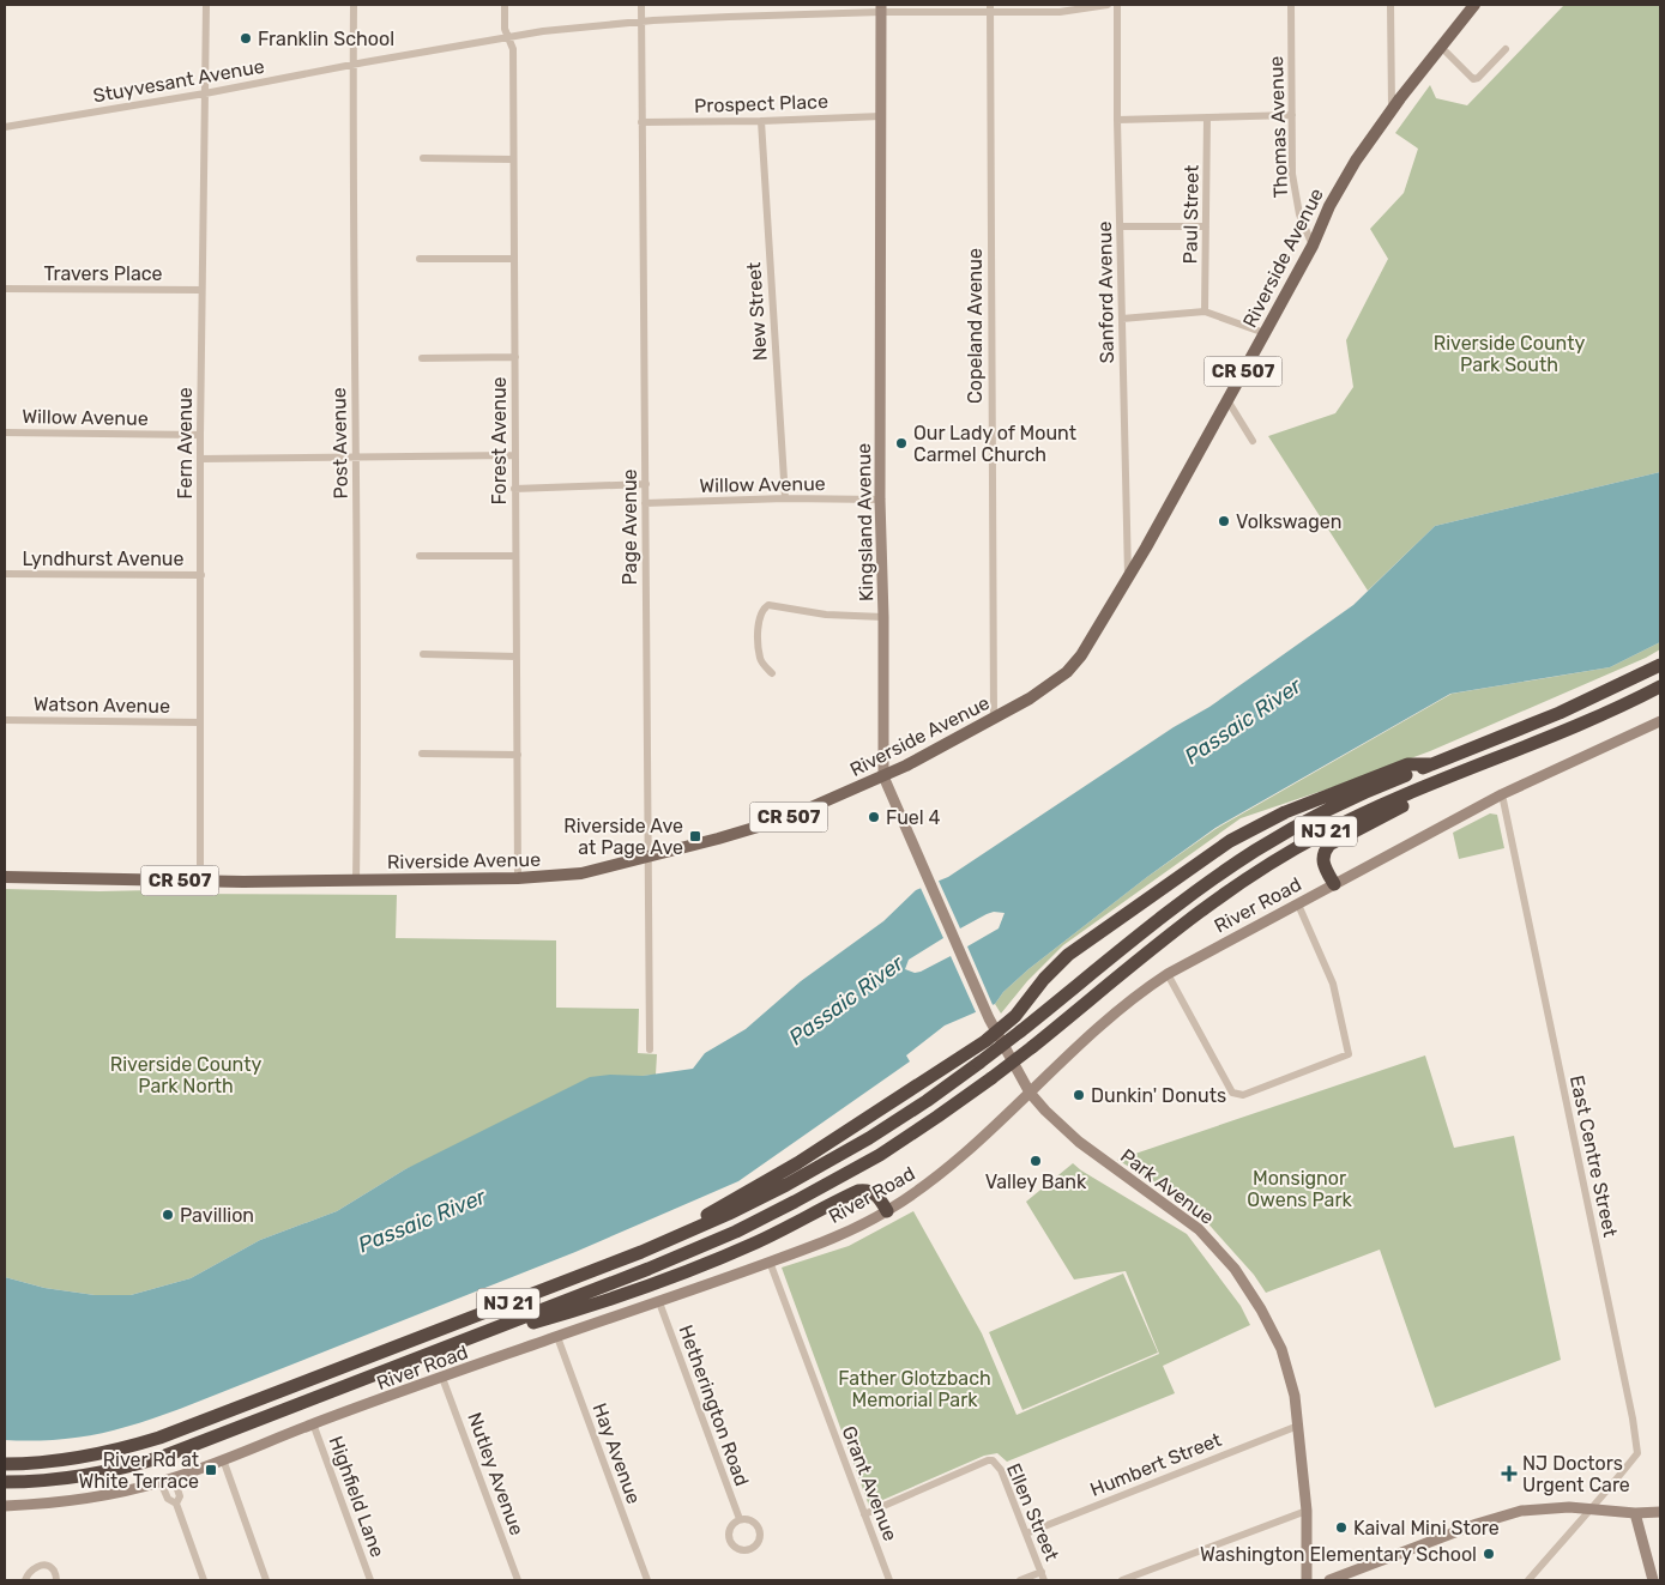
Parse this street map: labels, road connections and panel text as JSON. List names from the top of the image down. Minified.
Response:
{"streets":{"highway":["NJ 21"],"main road":["Riverside Avenue","CR 507","Kingsland Avenue","River Road","Park Avenue"],"street":["Stuyvesant Avenue","Prospect Place","Thomas Avenue","Paul Street","Travers Place","Sanford Avenue","New Street","Copeland Avenue","Willow Avenue","Forest Avenue","Fern Avenue","Post Avenue","Page Avenue","Lyndhurst Avenue","Watson Avenue","East Centre Street","Hetherington Road","Hay Avenue","Humbert Street","Nutley Avenue","Grant Avenue","Highfield Lane","Ellen Street"]},"crossings":[["Stuyvesant Avenue","Copeland Avenue"],["Stuyvesant Avenue","Forest Avenue"],["Stuyvesant Avenue","Fern Avenue"],["Stuyvesant Avenue","Post Avenue"],["Stuyvesant Avenue","Kingsland Avenue"],["Stuyvesant Avenue","Page Avenue"],["Prospect Place","New Street"],["Prospect Place","Kingsland Avenue"],["Prospect Place","Page Avenue"],["Thomas Avenue","Riverside Avenue"],["Riverside Avenue","Sanford Avenue"],["Riverside Avenue","Copeland Avenue"],["Riverside Avenue","Forest Avenue"],["Riverside Avenue","Fern Avenue"],["Riverside Avenue","Post Avenue"],["Riverside Avenue","Kingsland Avenue"],["Riverside Avenue","Page Avenue"],["Travers Place","Fern Avenue"],["New Street","Willow Avenue"],["Willow Avenue","Fern Avenue"],["Willow Avenue","Kingsland Avenue"],["Willow Avenue","Page Avenue"],["Fern Avenue","Lyndhurst Avenue"],["Fern Avenue","Watson Avenue"],["Kingsland Avenue","Park Avenue"],["River Road","East Centre Street"],["River Road","Park Avenue"],["River Road","Hetherington Road"],["River Road","Hay Avenue"],["River Road","Nutley Avenue"],["River Road","Grant Avenue"],["River Road","Highfield Lane"],["Park Avenue","Humbert Street"],["Humbert Street","Ellen Street"],["Grant Avenue","Ellen Street"]],"water":["Passaic River"],"parks":["Riverside County Park South","Riverside County Park North","Monsignor Owens Park","Father Glotzbach Memorial Park"],"places":{"other":["Franklin School","Our Lady of Mount Carmel Church","Volkswagen","Fuel 4","Dunkin' Donuts","Valley Bank","Pavillion","Kaival Mini Store","Washington Elementary School"],"transit":["Riverside Ave at Page Ave","River Rd at White Terrace"],"health":["NJ Doctors Urgent Care"]}}
